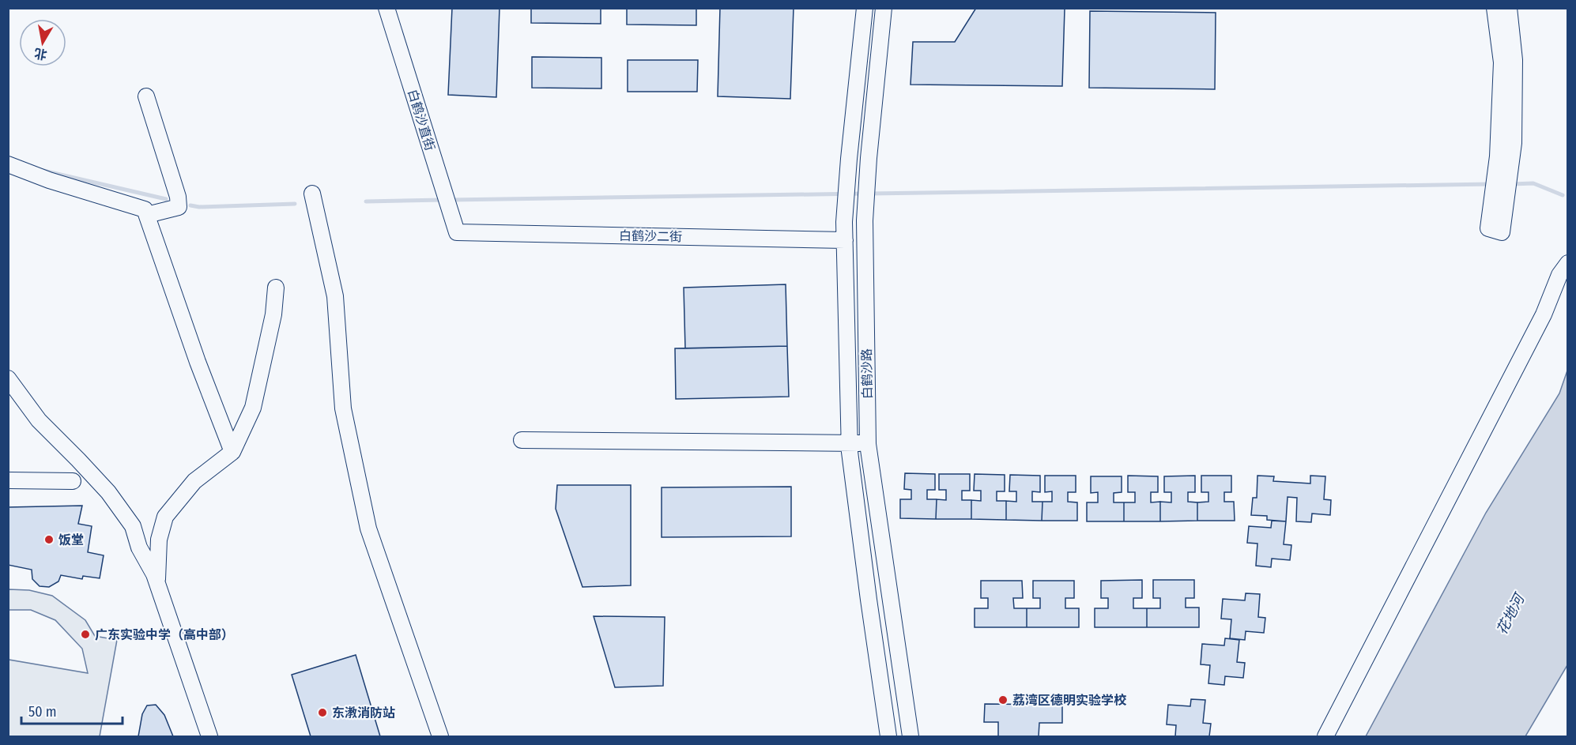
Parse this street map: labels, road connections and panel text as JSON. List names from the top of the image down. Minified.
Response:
{"streets":{"street":["白鹤沙直街","白鹤沙二街","白鹤沙路"]},"crossings":[["白鹤沙直街","白鹤沙二街"],["白鹤沙二街","白鹤沙路"]],"water":["花地河"],"places":["饭堂","广东实验中学（高中部）","荔湾区德明实验学校","东漖消防站"],"scale_bar":"50 m","north":"bottom"}
